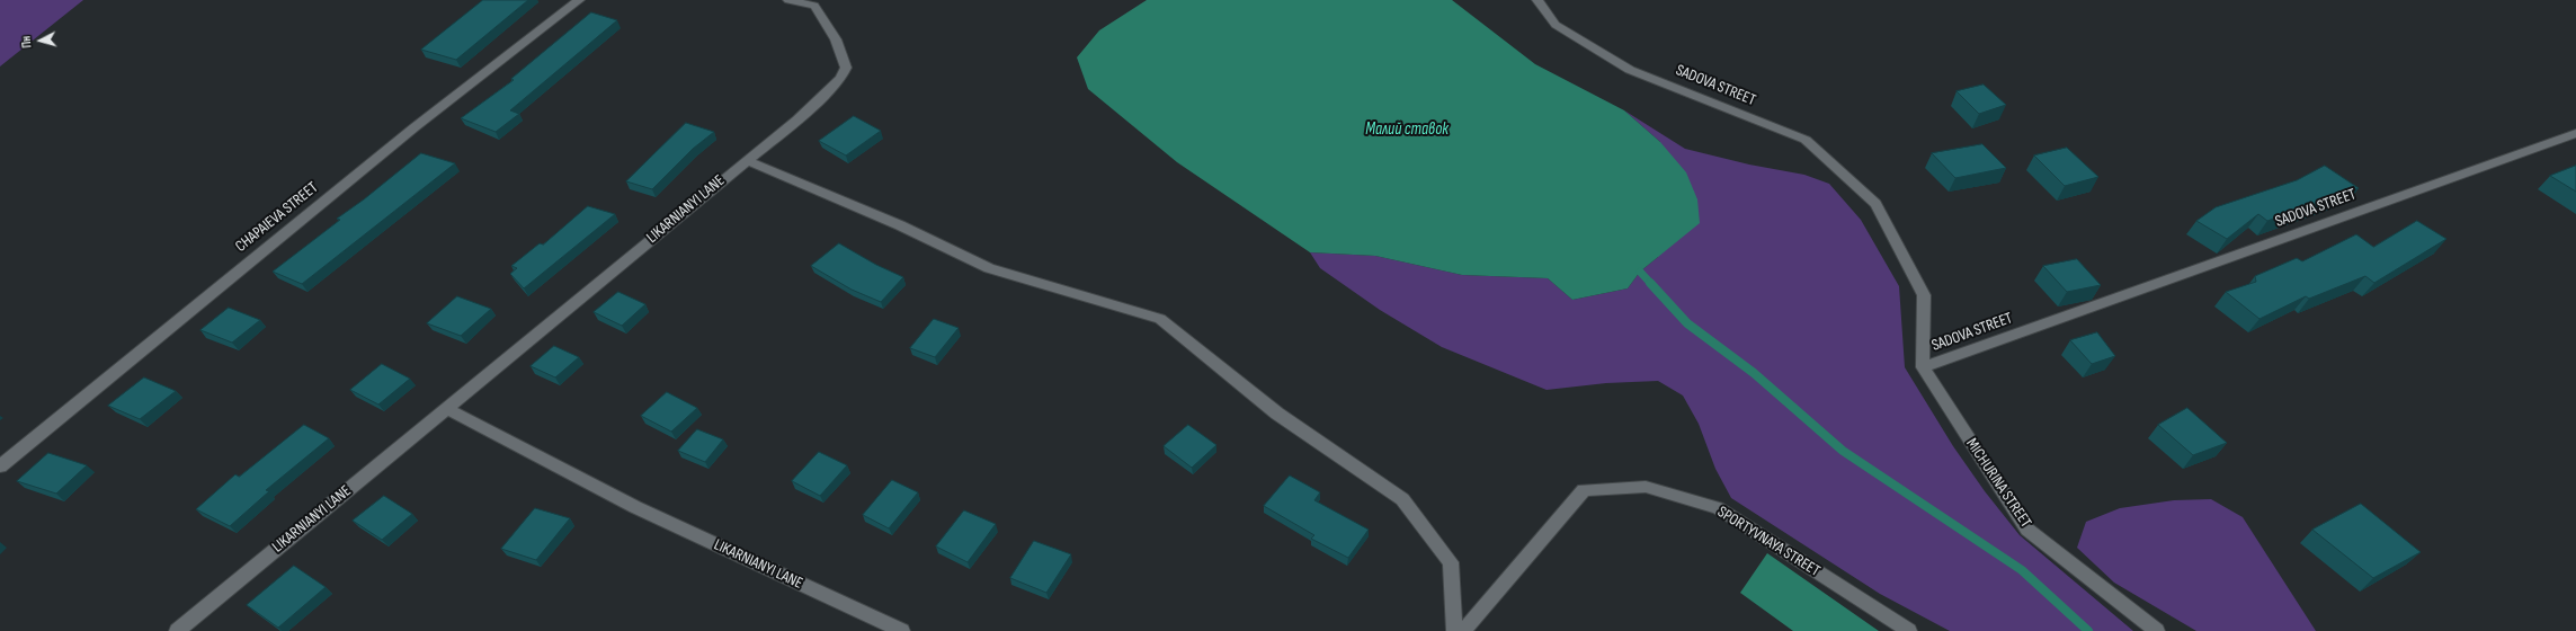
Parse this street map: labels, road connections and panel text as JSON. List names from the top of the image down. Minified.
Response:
{"streets":{"street":["SADOVA STREET","LIKARNIANYI LANE","CHAPAIEVA STREET","MICHURINA STREET","SPORTYVNAYA STREET"]},"crossings":[["SADOVA STREET","MICHURINA STREET"]],"water":["Малий ставок"],"north":"left"}
